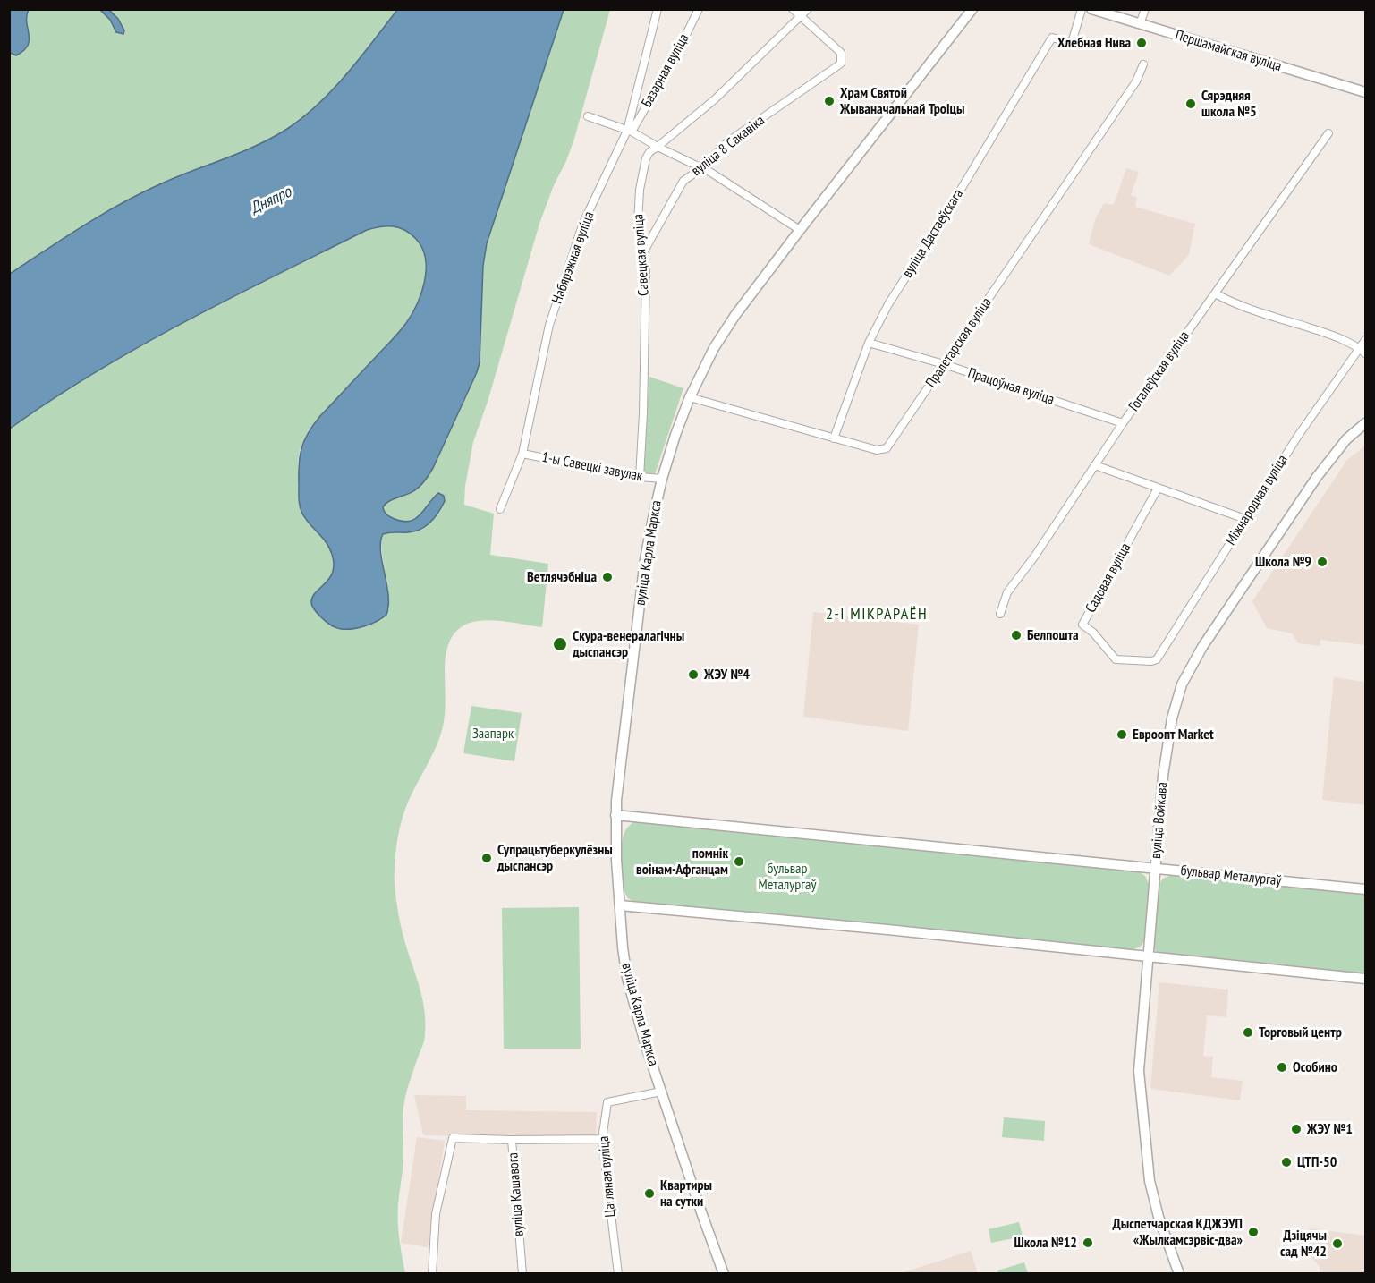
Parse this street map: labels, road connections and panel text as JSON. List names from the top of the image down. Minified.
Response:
{"streets":{"main road":["Першамайская вуліца","вуліца Карла Маркса","вуліца Войкава","бульвар Металургаў"],"street":["Базарная вуліца","вуліца 8 Сакавіка","вуліца Дастаеўскага","Савецкая вуліца","Набярэжная вуліца","Пралетарская вуліца","Гогалеўская вуліца","Працоўная вуліца","1-ы Савецкі завулак","Міжнародная вуліца","Садовая вуліца","Цагляная вуліца","вуліца Кашавога"]},"crossings":[["Базарная вуліца","Набярэжная вуліца"],["вуліца 8 Сакавіка","Савецкая вуліца"],["вуліца Дастаеўскага","Пралетарская вуліца"],["вуліца Дастаеўскага","Працоўная вуліца"],["Савецкая вуліца","1-ы Савецкі завулак"],["Набярэжная вуліца","1-ы Савецкі завулак"],["Пралетарская вуліца","Працоўная вуліца"],["Пралетарская вуліца","вуліца Карла Маркса"],["Гогалеўская вуліца","Працоўная вуліца"],["1-ы Савецкі завулак","вуліца Карла Маркса"],["Міжнародная вуліца","Садовая вуліца"],["вуліца Карла Маркса","бульвар Металургаў"],["вуліца Карла Маркса","Цагляная вуліца"],["вуліца Войкава","бульвар Металургаў"],["Цагляная вуліца","вуліца Кашавога"]],"districts":["2-І МІКРАРАЁН"],"water":["Дняпро"],"parks":["Заапарк","бульвар Металургаў"],"places":["Хлебная Нива","Храм Святой Жываначальнай Троіцы","Сярэдняя школа №5","Школа №9","Ветлячэбніца","Белпошта","Скура-венералагічны дыспансэр","ЖЭУ №4","Евроопт Market","Супрацьтуберкулёзны дыспансэр","помнік воінам-Афганцам","Торговый центр","Особино","ЖЭУ №1","ЦТП-50","Квартиры на сутки","Дыспетчарская КДЖЭУП «Жылкамсэрвіс-два»","Школа №12","Дзіцячы сад №42"]}
